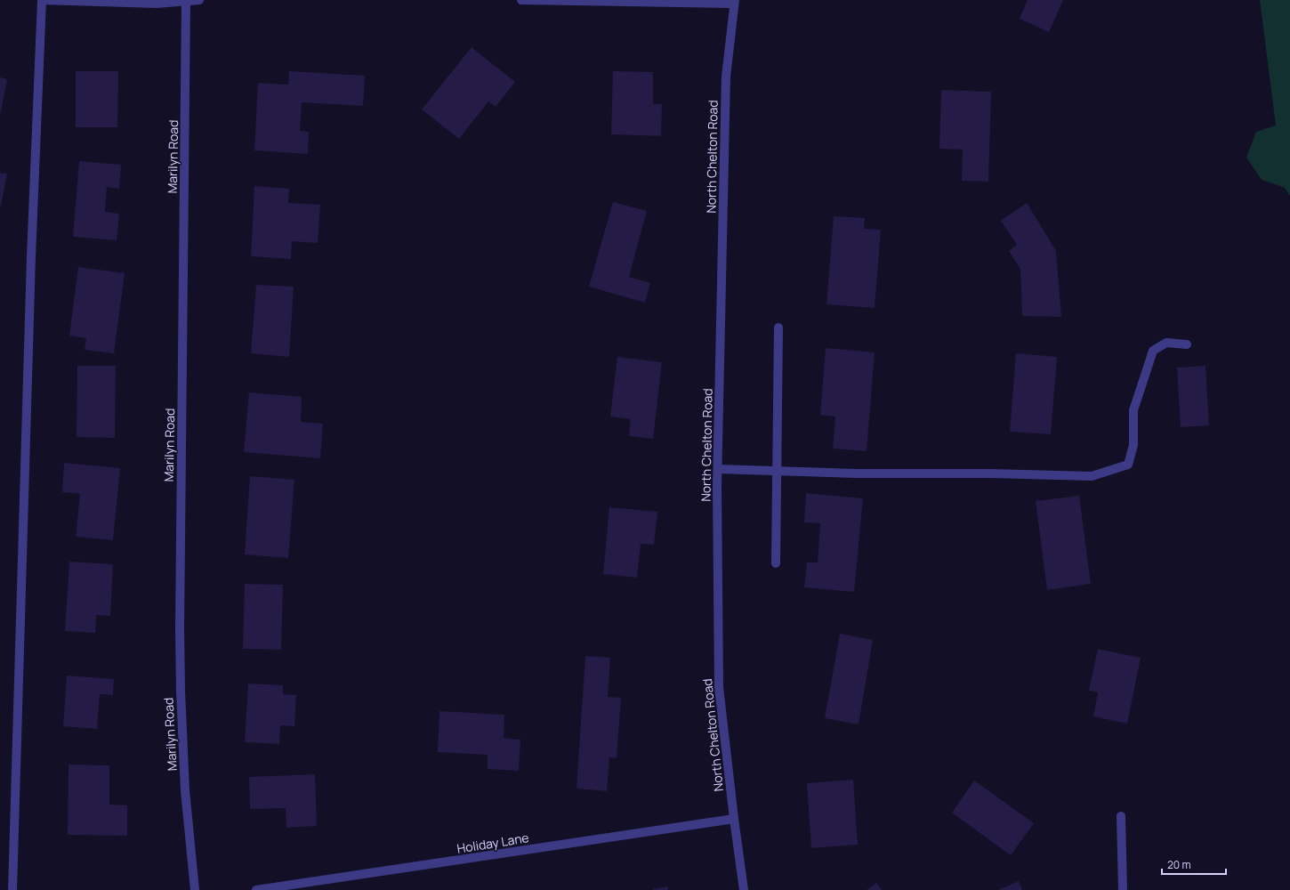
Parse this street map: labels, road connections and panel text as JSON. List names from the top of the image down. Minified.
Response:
{"streets":{"street":["Marilyn Road","North Chelton Road","Holiday Lane"]},"crossings":[["North Chelton Road","Holiday Lane"]],"scale_bar":"20 m"}
